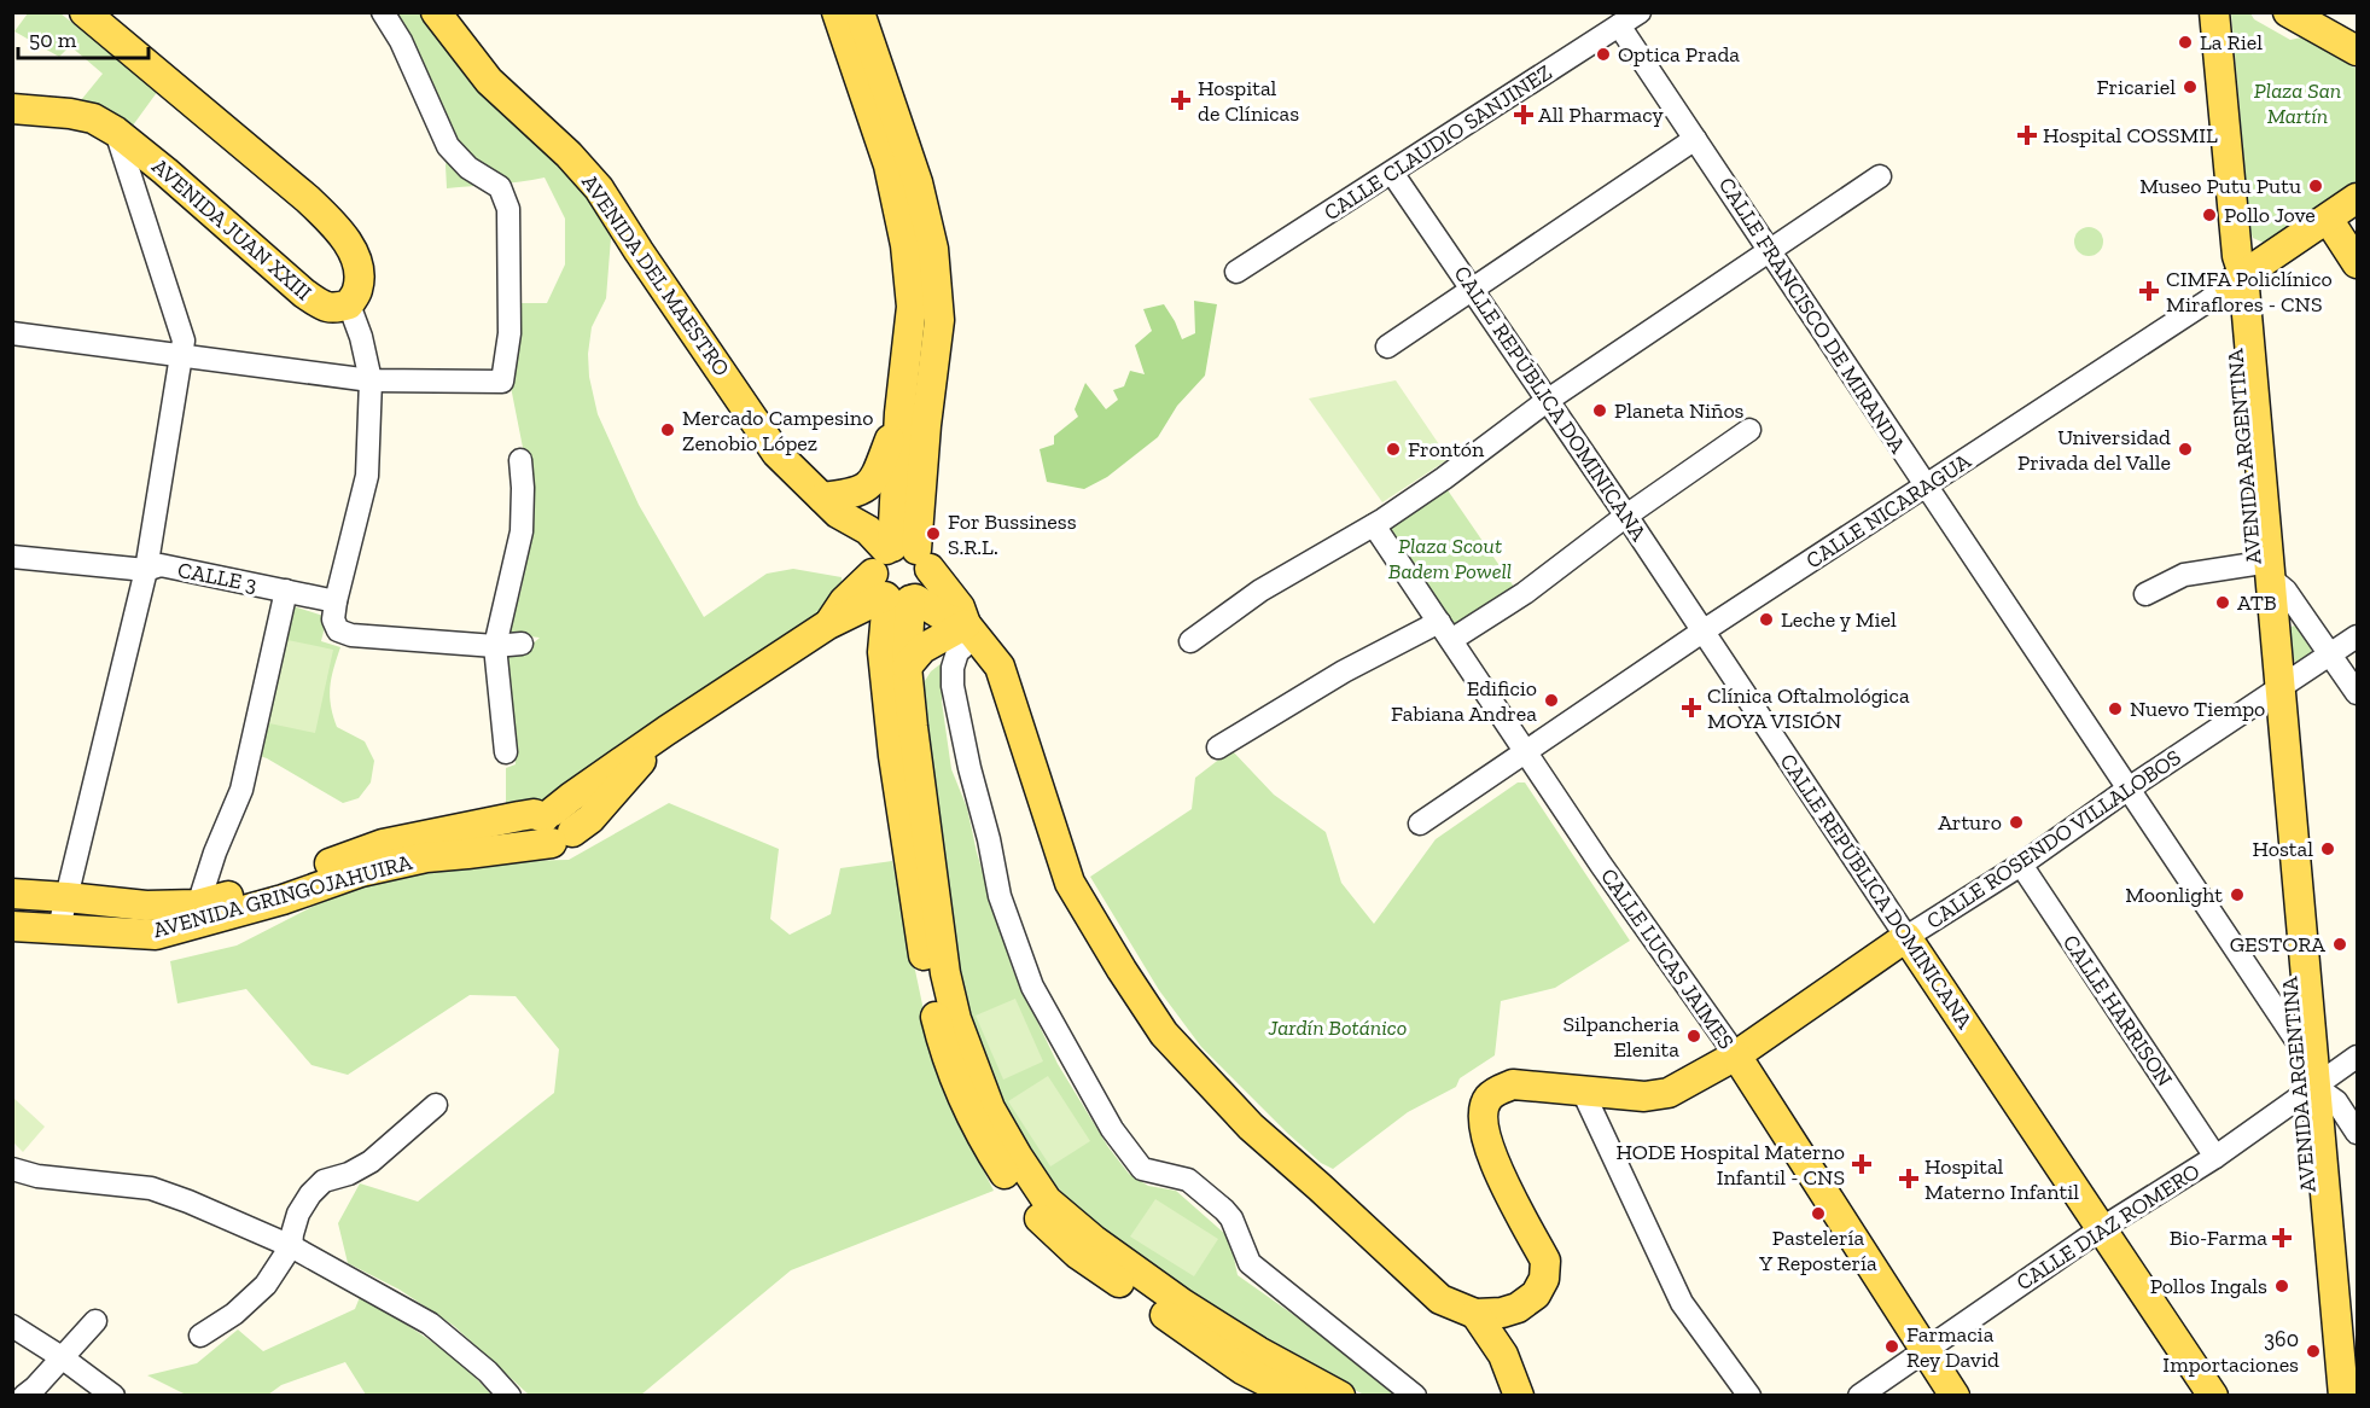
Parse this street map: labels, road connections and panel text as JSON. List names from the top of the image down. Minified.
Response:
{"streets":{"main road":["AVENIDA JUAN XXIII","AVENIDA DEL MAESTRO","CALLE REPÚBLICA DOMINICANA","AVENIDA ARGENTINA","CALLE NICARAGUA","CALLE ROSENDO VILLALOBOS","AVENIDA GRINGOJAHUIRA","CALLE LUCAS JAIMES"],"street":["CALLE CLAUDIO SANJINEZ","CALLE FRANCISCO DE MIRANDA","CALLE 3","CALLE HARRISON","CALLE DIAZ ROMERO"]},"crossings":[["CALLE CLAUDIO SANJINEZ","CALLE FRANCISCO DE MIRANDA"],["CALLE CLAUDIO SANJINEZ","CALLE REPÚBLICA DOMINICANA"],["AVENIDA DEL MAESTRO","AVENIDA GRINGOJAHUIRA"],["CALLE FRANCISCO DE MIRANDA","AVENIDA ARGENTINA"],["CALLE FRANCISCO DE MIRANDA","CALLE NICARAGUA"],["CALLE FRANCISCO DE MIRANDA","CALLE ROSENDO VILLALOBOS"],["CALLE REPÚBLICA DOMINICANA","CALLE NICARAGUA"],["CALLE REPÚBLICA DOMINICANA","CALLE ROSENDO VILLALOBOS"],["CALLE REPÚBLICA DOMINICANA","CALLE DIAZ ROMERO"],["AVENIDA ARGENTINA","CALLE NICARAGUA"],["AVENIDA ARGENTINA","CALLE ROSENDO VILLALOBOS"],["AVENIDA ARGENTINA","CALLE DIAZ ROMERO"],["CALLE NICARAGUA","CALLE LUCAS JAIMES"],["CALLE ROSENDO VILLALOBOS","CALLE LUCAS JAIMES"],["CALLE ROSENDO VILLALOBOS","CALLE HARRISON"],["CALLE LUCAS JAIMES","CALLE DIAZ ROMERO"],["CALLE HARRISON","CALLE DIAZ ROMERO"]],"parks":["Plaza San Martín","Plaza Scout Badem Powell","Jardín Botánico"],"places":{"other":["La Riel","Optica Prada","Fricariel","Museo Putu Putu","Pollo Jove","Planeta Niños","Mercado Campesino Zenobio López","Frontón","Universidad Privada del Valle","For Bussiness S.R.L.","ATB","Leche y Miel","Edificio Fabiana Andrea","Nuevo Tiempo","Arturo","Hostal","Moonlight","GESTORA","Silpancheria Elenita","Pastelería Y Repostería","Pollos Ingals","Farmacia Rey David","360 Importaciones"],"health":["Hospital de Clínicas","All Pharmacy","Hospital COSSMIL","CIMFA Policlínico Miraflores - CNS","Clínica Oftalmológica MOYA VISIÓN","HODE Hospital Materno Infantil - CNS","Hospital Materno Infantil","Bio-Farma"]},"scale_bar":"50 m"}
